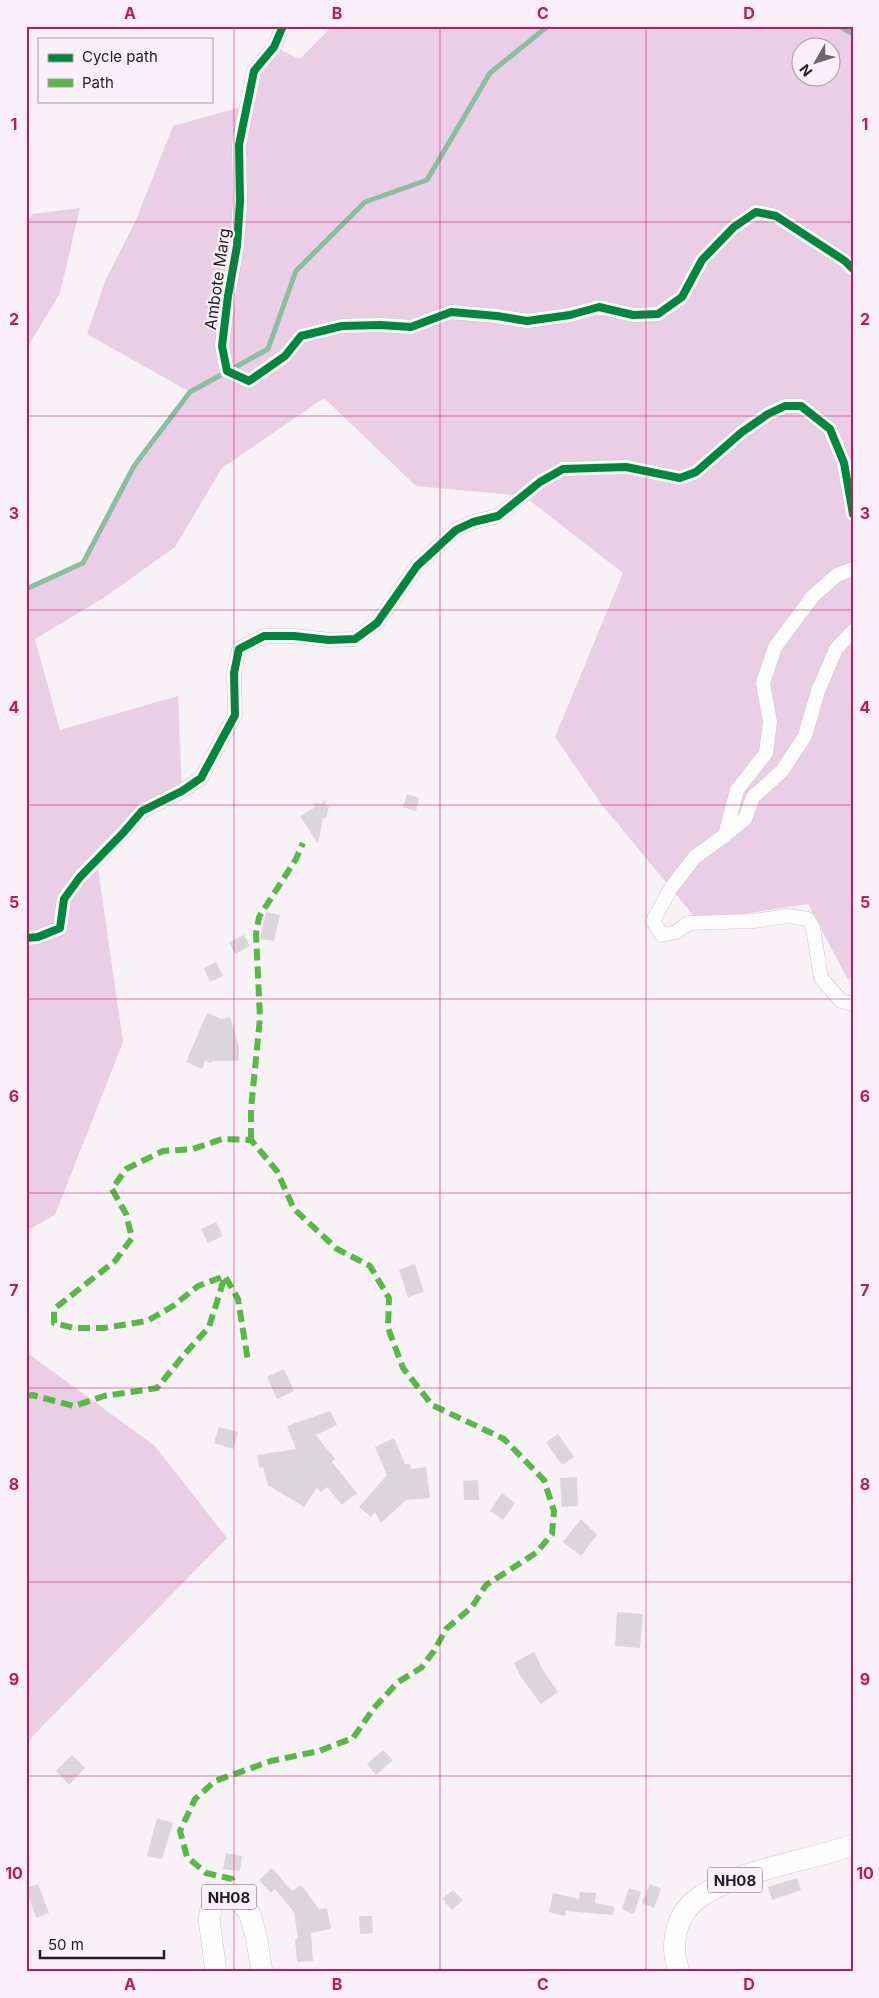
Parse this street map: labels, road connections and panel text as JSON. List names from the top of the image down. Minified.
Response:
{"streets":{"main road":["NH08"],"street":["Ambote Marg"]},"legend":["Cycle path","Path"],"scale_bar":"50 m","north":"bottom left","grid":{"columns":["A","B","C","D"],"rows":["1","2","3","4","5","6","7","8","9","10"]}}
